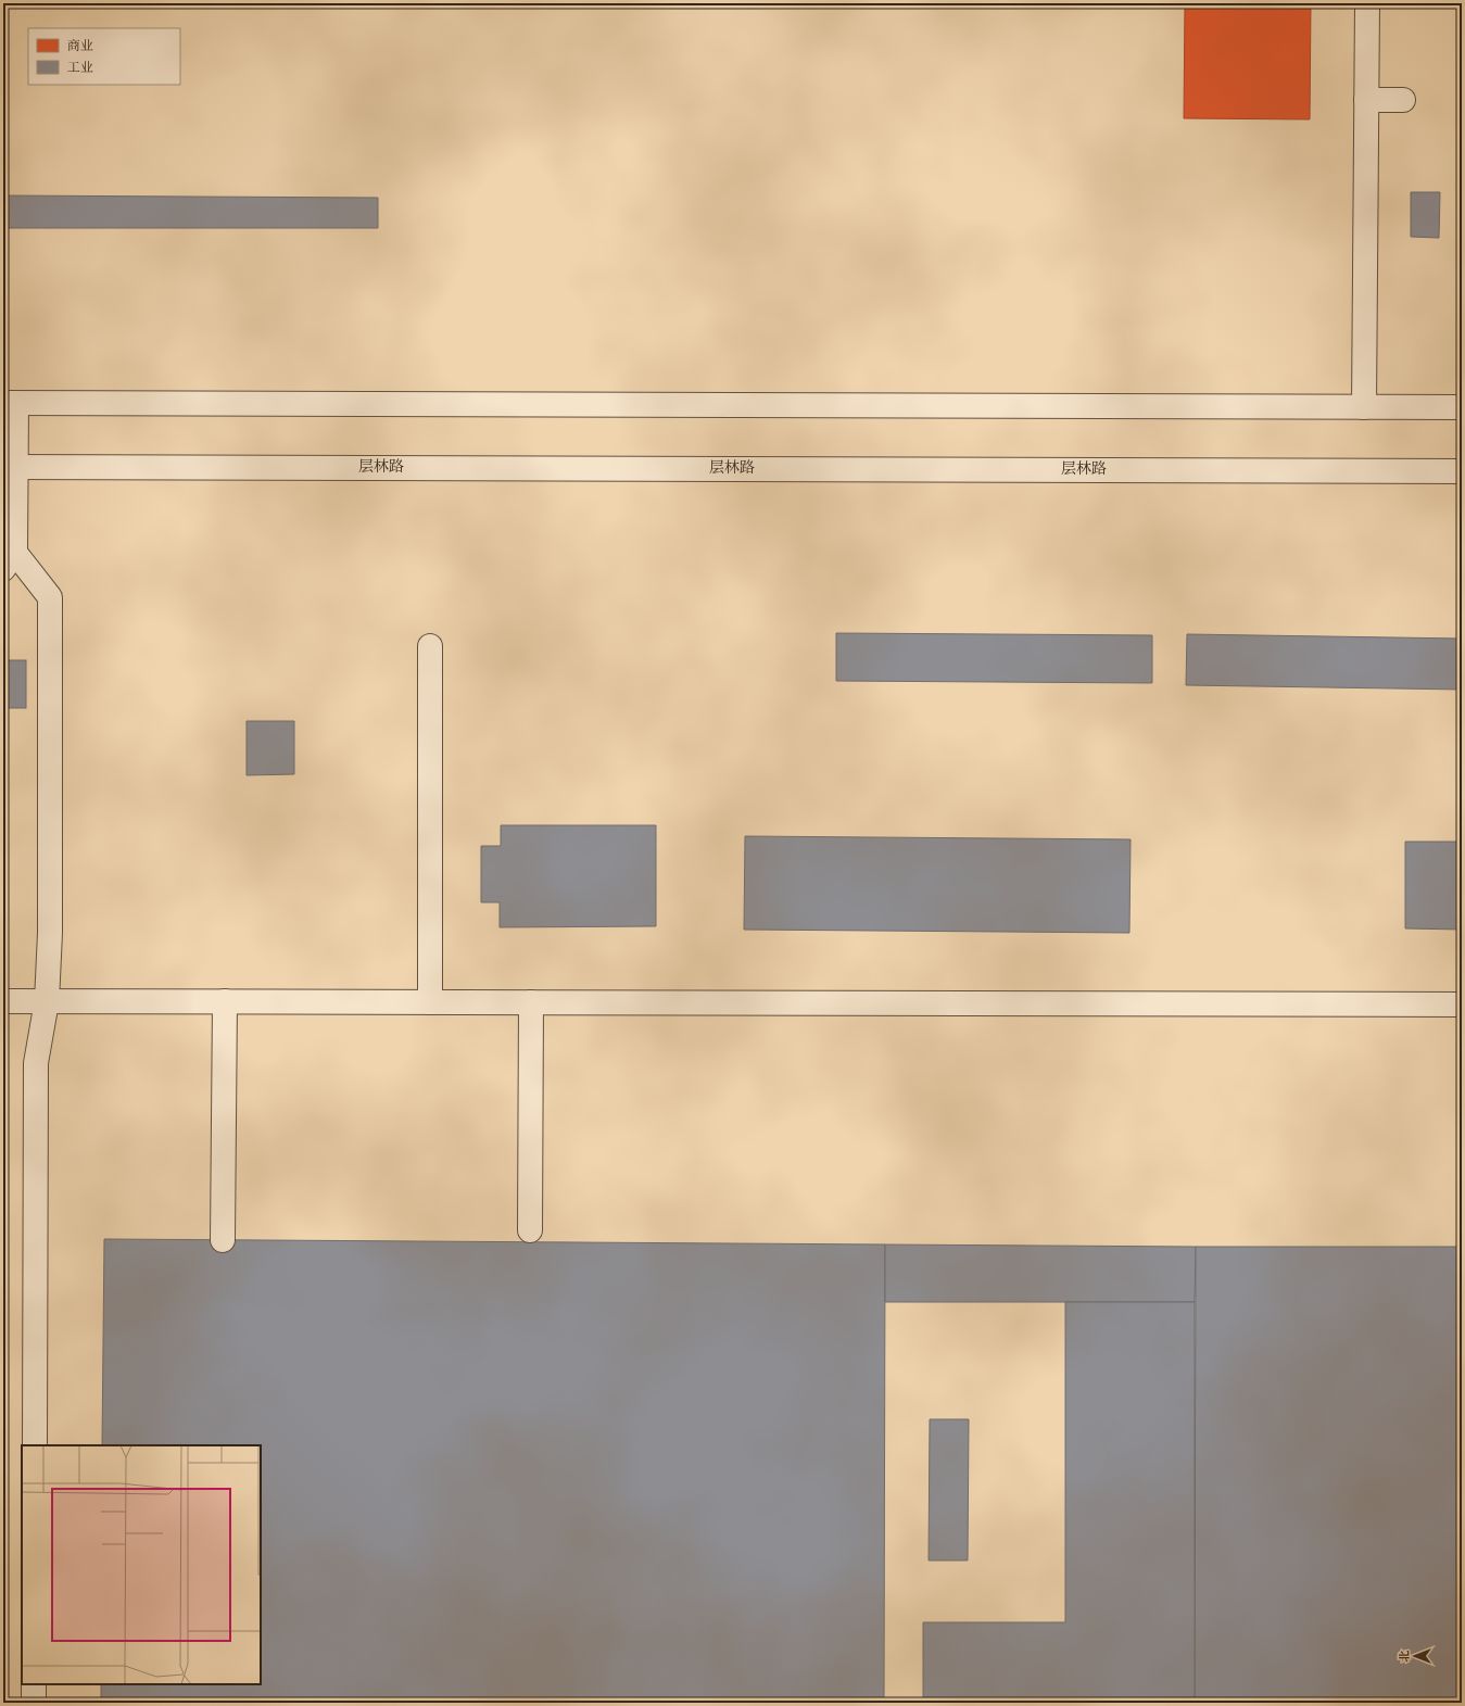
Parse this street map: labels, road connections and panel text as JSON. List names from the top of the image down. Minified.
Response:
{"streets":{"street":["层林路"]},"legend":["商业","工业"],"north":"left"}
